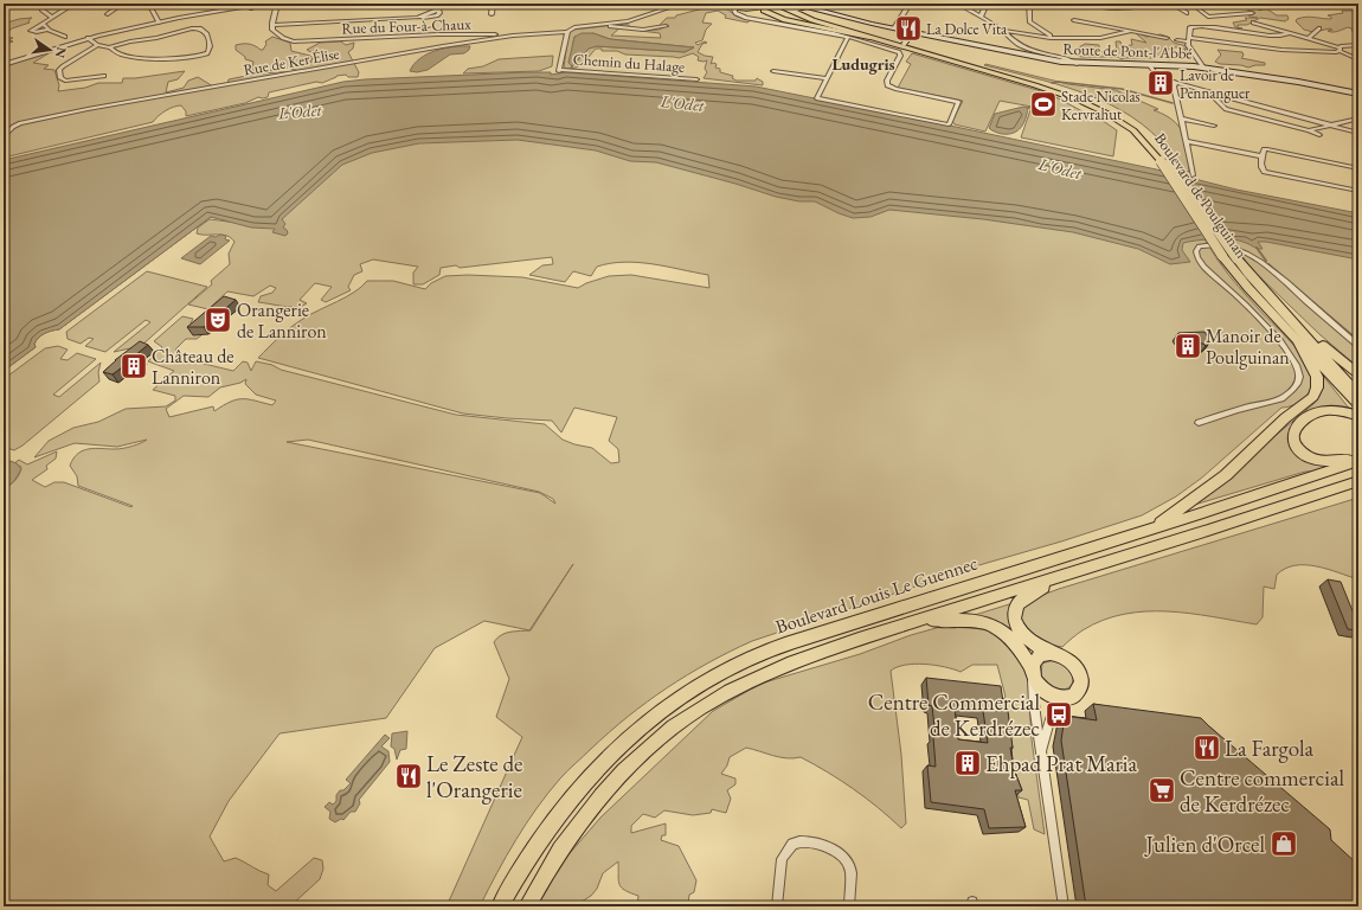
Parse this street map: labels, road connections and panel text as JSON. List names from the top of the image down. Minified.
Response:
{"streets":{"main road":["Route de Pont-l'Abbé","Boulevard de Poulguinan","Boulevard Louis Le Guennec"],"street":["Rue du Four-à-Chaux","Rue de Ker Élise","Chemin du Halage"]},"crossings":[["Rue du Four-à-Chaux","Rue de Ker Élise"],["Rue du Four-à-Chaux","Chemin du Halage"],["Route de Pont-l'Abbé","Boulevard de Poulguinan"],["Rue de Ker Élise","Chemin du Halage"]],"districts":["Ludugris"],"water":["L'Odet"],"places":{"restaurant":["La Dolce Vita","La Fargola","Le Zeste de l'Orangerie"],"building":["Lavoir de Pennanguer","Manoir de Poulguinan","Château de Lanniron","Ehpad Prat Maria"],"sports":["Stade Nicolas Kervrahut"],"theatre":["Orangerie de Lanniron"],"bus stop":["Centre Commercial de Kerdrézec"],"supermarket":["Centre commercial de Kerdrézec"],"shop":["Julien d'Orcel"]},"north":"right"}
